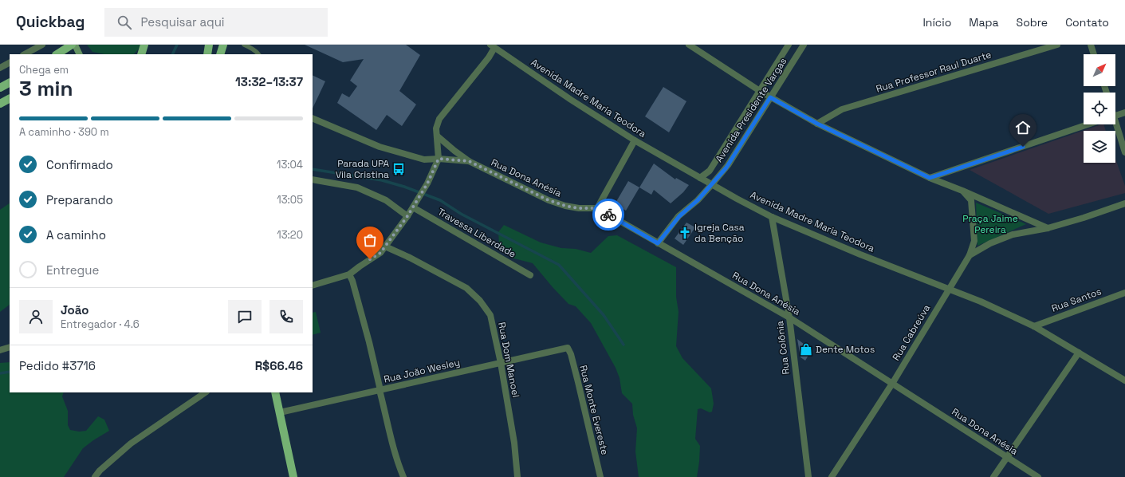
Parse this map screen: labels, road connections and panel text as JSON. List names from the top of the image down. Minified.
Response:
{"streets":{"street":["Rua Professor Raul Duarte","Avenida Madre Maria Teodora","Avenida Presidente Vargas","Rua Dona Anésia","Travessa Liberdade","Rua Santos","Rua Cabreúva","Rua Colônia","Rua Dom Manoel","Rua João Wesley","Rua Monte Evereste"]},"crossings":[["Avenida Madre Maria Teodora","Avenida Presidente Vargas"],["Avenida Madre Maria Teodora","Rua Santos"],["Avenida Madre Maria Teodora","Rua Cabreúva"],["Avenida Madre Maria Teodora","Rua Colônia"],["Avenida Presidente Vargas","Rua Dona Anésia"],["Rua Dona Anésia","Rua Cabreúva"],["Rua Dona Anésia","Rua Colônia"],["Rua Dom Manoel","Rua João Wesley"],["Rua João Wesley","Rua Monte Evereste"]],"parks":["Praça Jaime Pereira"],"places":{"bus stop":["Parada UPA Vila Cristina"],"church":["Igreja Casa da Benção"],"shop":["Dente Motos"]},"north":"top right","page":{"header":"Quickbag","search":"Pesquisar aqui","nav":["Início","Mapa","Sobre","Contato"],"heading":["3 min","Chega em","13:32–13:37"],"panel":["João","Entregador · 4.6","Pedido #3716","R$66.46"],"bar":"A caminho · 390 m","list":[["Confirmado","13:04"],["Preparando","13:05"],["A caminho","13:20"],"Entregue"]}}
